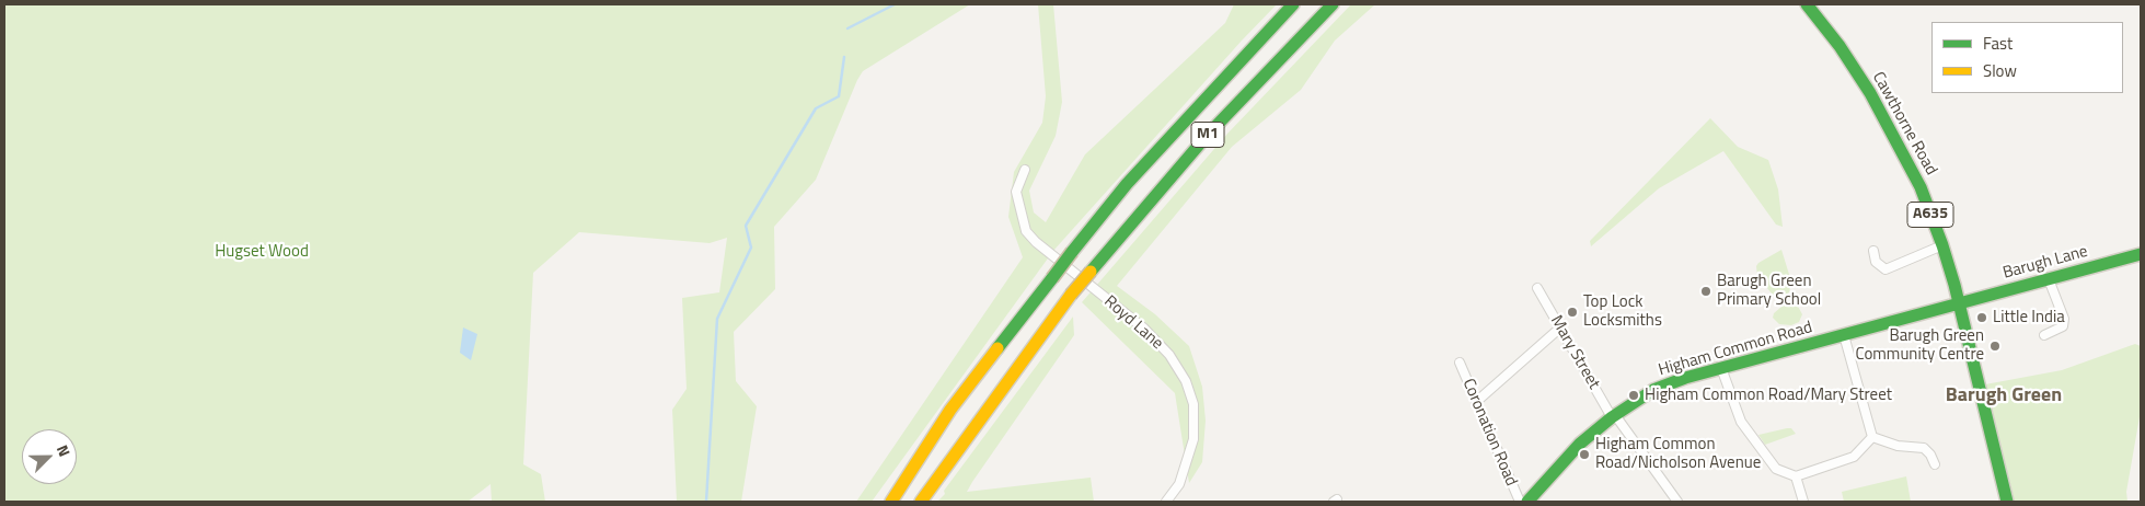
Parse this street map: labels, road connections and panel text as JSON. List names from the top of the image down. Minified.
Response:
{"streets":{"main road":["Cawthorne Road","M1","A635","Barugh Lane","Higham Common Road"],"street":["Royd Lane","Mary Street","Coronation Road"]},"crossings":[["Cawthorne Road","A635"],["Cawthorne Road","Barugh Lane"],["Cawthorne Road","Higham Common Road"],["A635","Barugh Lane"],["A635","Higham Common Road"],["Barugh Lane","Higham Common Road"],["Higham Common Road","Mary Street"]],"districts":["Barugh Green"],"parks":["Hugset Wood"],"places":["Barugh Green Primary School","Top Lock Locksmiths","Little India","Barugh Green Community Centre","Higham Common Road/Mary Street","Higham Common Road/Nicholson Avenue"],"legend":["Fast","Slow"],"north":"top right"}
